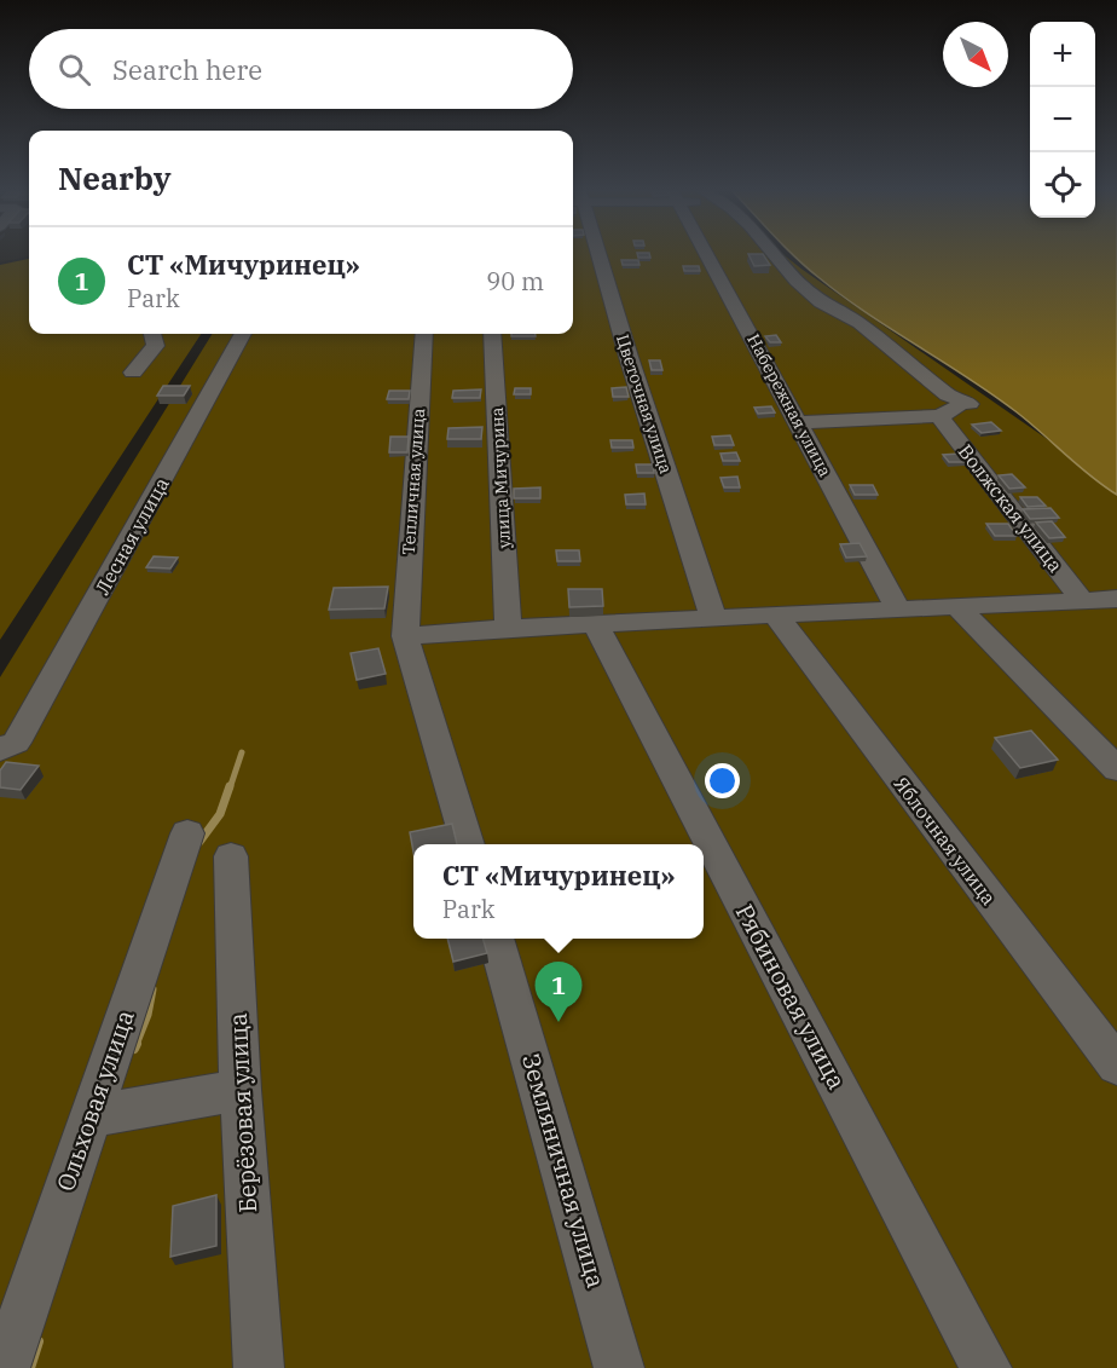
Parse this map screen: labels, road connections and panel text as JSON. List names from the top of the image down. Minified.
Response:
{"streets":{"street":["Цветочная улица","Набережная улица","улица Мичурина","Тепличная улица","Волжская улица","Лесная улица","Яблочная улица","Рябиновая улица","Ольховая улица","Берёзовая улица","Земляничная улица"]},"north":"bottom right","page":{"map_buttons":["+","−"],"search":"Search here","heading":"Nearby","list":[{"mark":"1","name":"СТ «Мичуринец»","note":"Park","value":"90 m"}],"popup":["СТ «Мичуринец»","Park"],"pins":"1"}}
